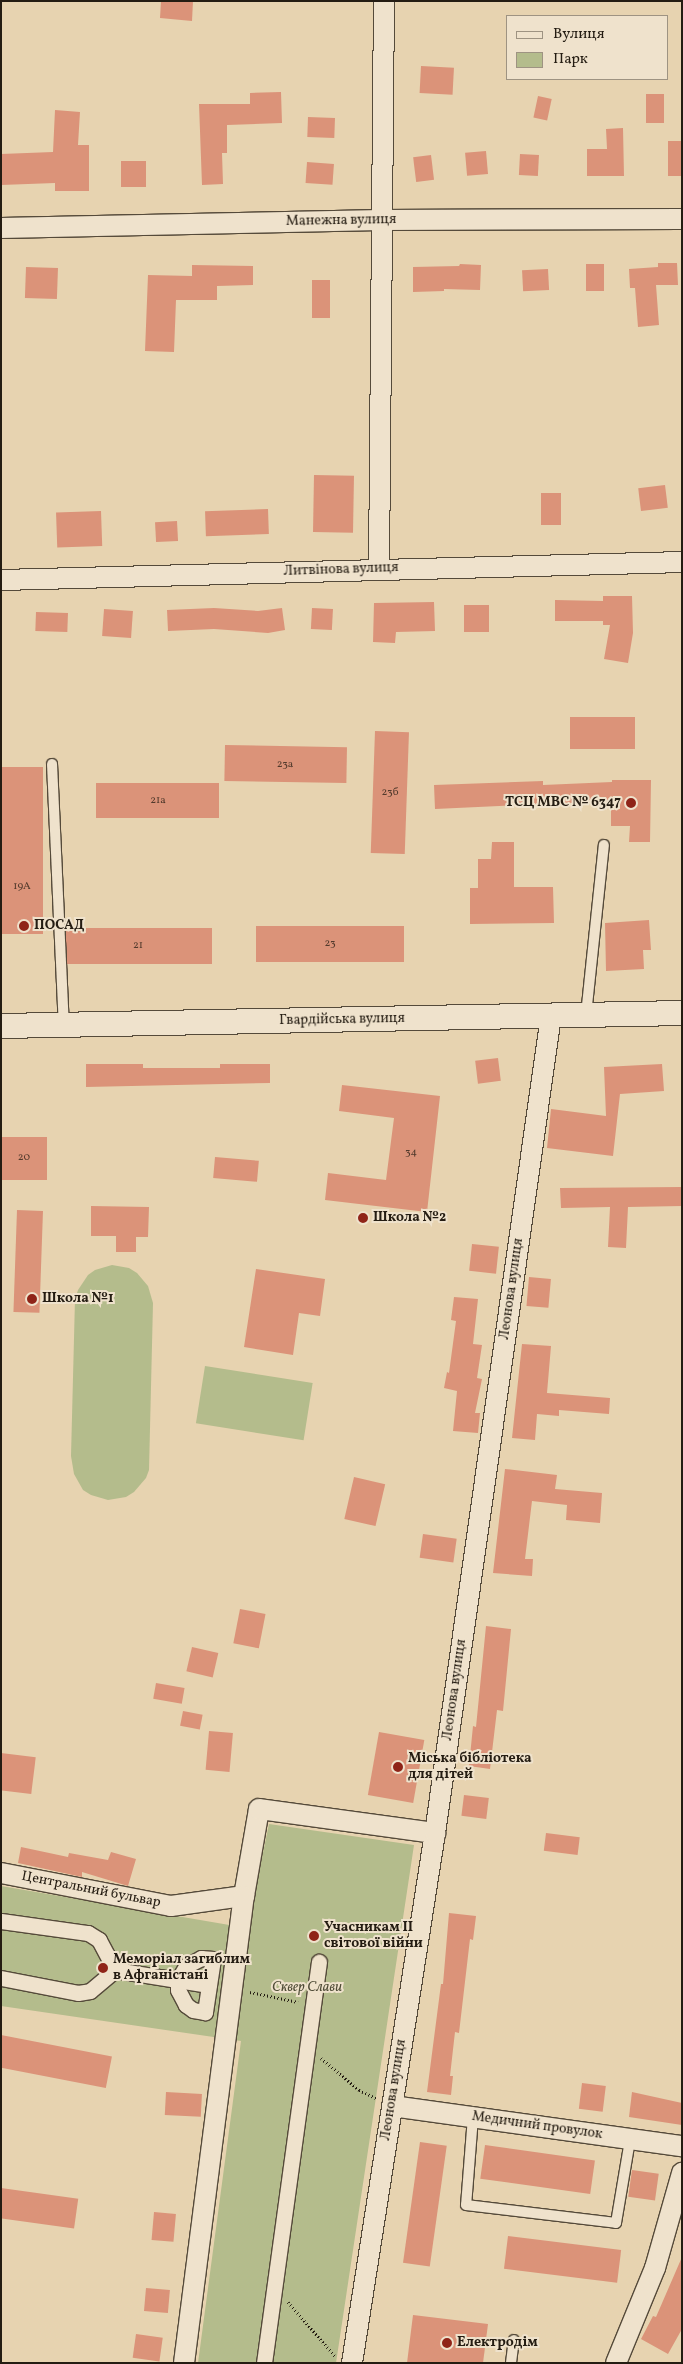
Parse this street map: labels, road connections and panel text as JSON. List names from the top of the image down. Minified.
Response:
{"streets":{"street":["Манежна вулиця","Литвінова вулиця","Гвардійська вулиця","Леонова вулиця","Центральний бульвар","Медичний провулок"]},"crossings":[["Гвардійська вулиця","Леонова вулиця"],["Леонова вулиця","Медичний провулок"]],"parks":["Сквер Слави"],"places":["ТСЦ МВС № 6347","ПОСАД","Школа №2","Школа №1","Міська бібліотека для дітей","Учасникам II світової війни","Меморіал загиблим в Афганістані","Електродім"],"house_numbers":["23а","23б","21а","19А","23","21","34","20"],"legend":["Вулиця","Парк"]}
